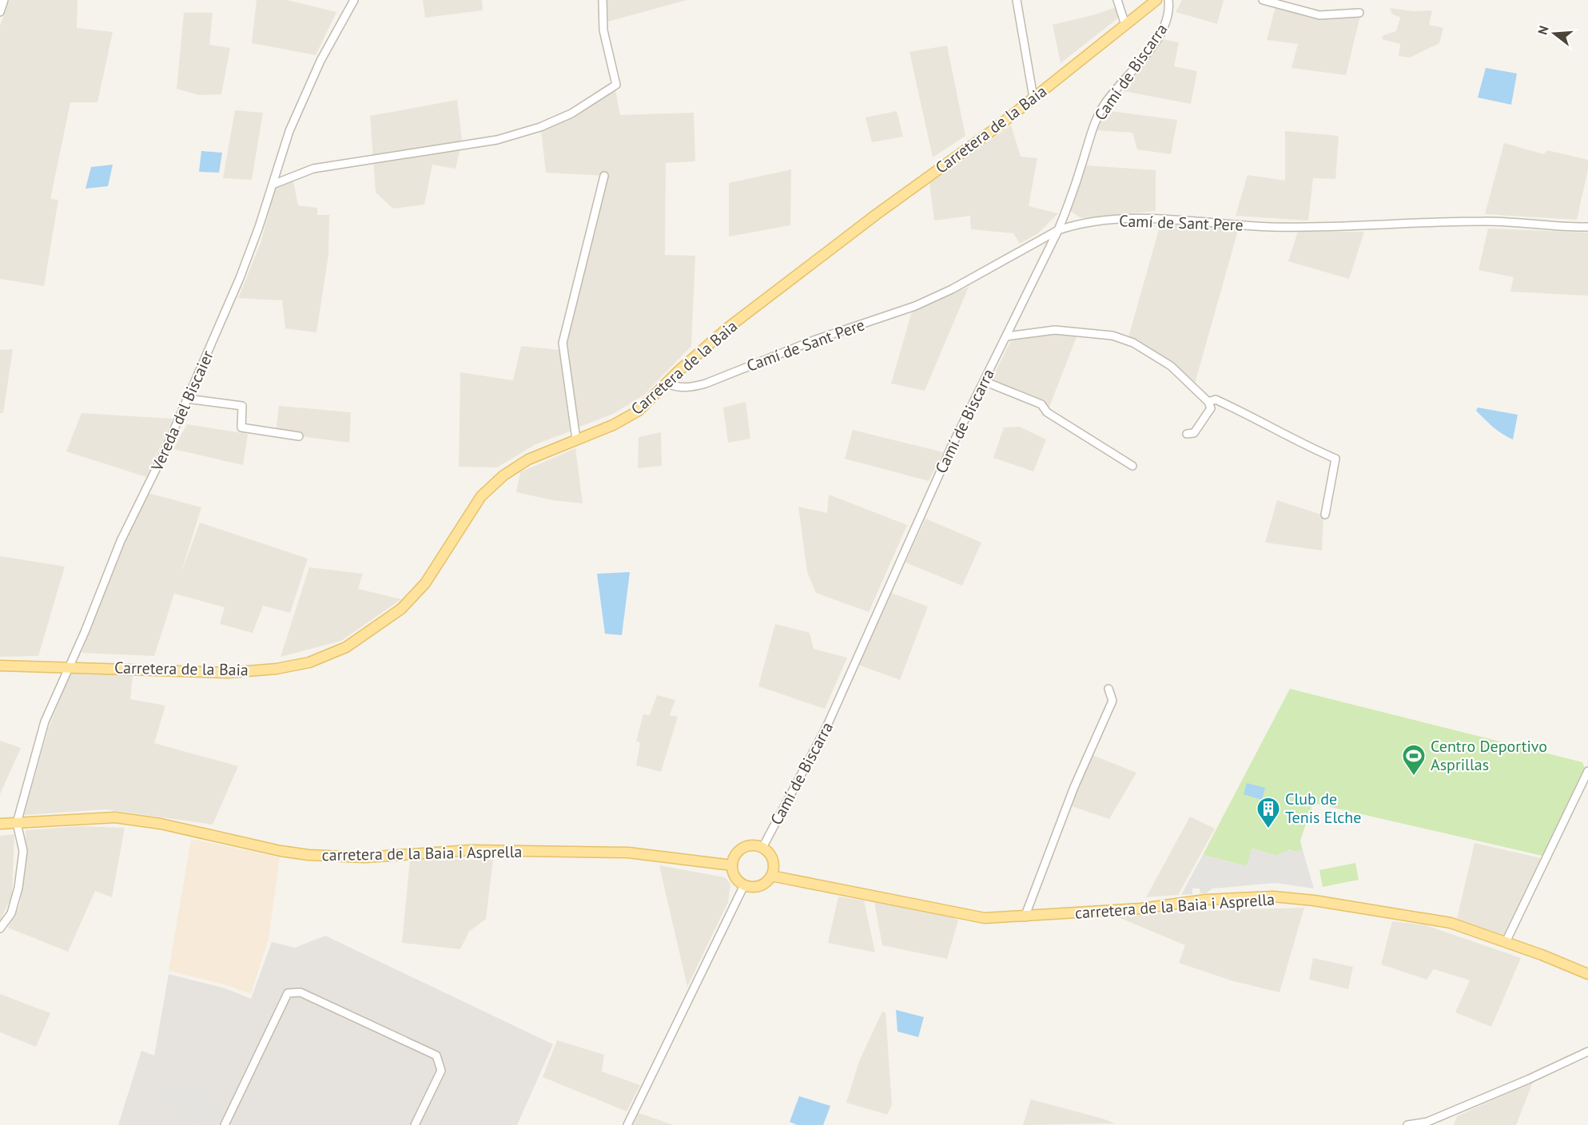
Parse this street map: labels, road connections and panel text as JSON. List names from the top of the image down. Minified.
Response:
{"streets":{"main road":["Carretera de la Baia","carretera de la Baia i Asprella"],"street":["Camí de Biscarra","Camí de Sant Pere","Vereda del Biscaier"]},"crossings":[["Camí de Biscarra","Camí de Sant Pere"],["Camí de Biscarra","carretera de la Baia i Asprella"],["Carretera de la Baia","Camí de Sant Pere"],["Carretera de la Baia","Vereda del Biscaier"],["Vereda del Biscaier","carretera de la Baia i Asprella"]],"places":{"sports":["Centro Deportivo Asprillas"],"building":["Club de Tenis Elche"]},"north":"left"}
